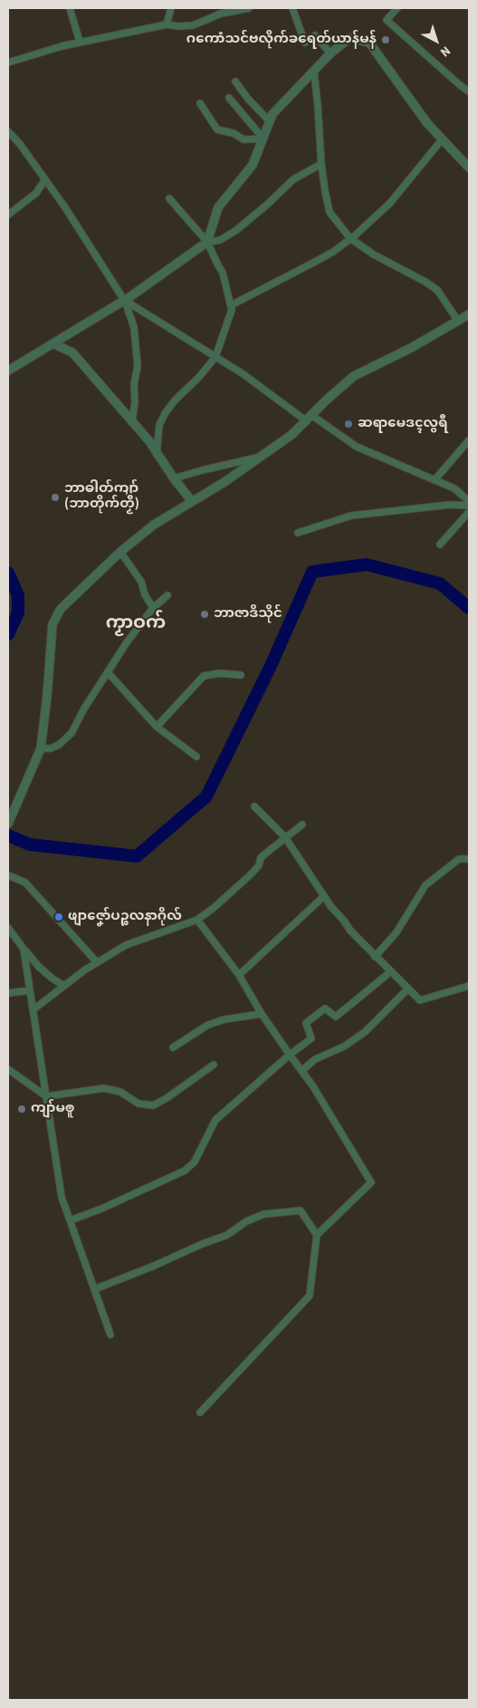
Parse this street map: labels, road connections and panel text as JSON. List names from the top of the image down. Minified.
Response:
{"districts":["ကၟာဝက်"],"places":["ဂကောံသင်ဗလိုက်ခရေတ်ယာန်မန်","ဆရာမေဒၚလွရီ","ဘာဓါတ်ကျာ် (ဘာတိုက်တၟိ)","ဘာဇာဒိသိုင်","ဖျာဇၞော်ပဉ္စလနာဂိုလ်","ကျာ်မၜူ"],"north":"bottom right"}
